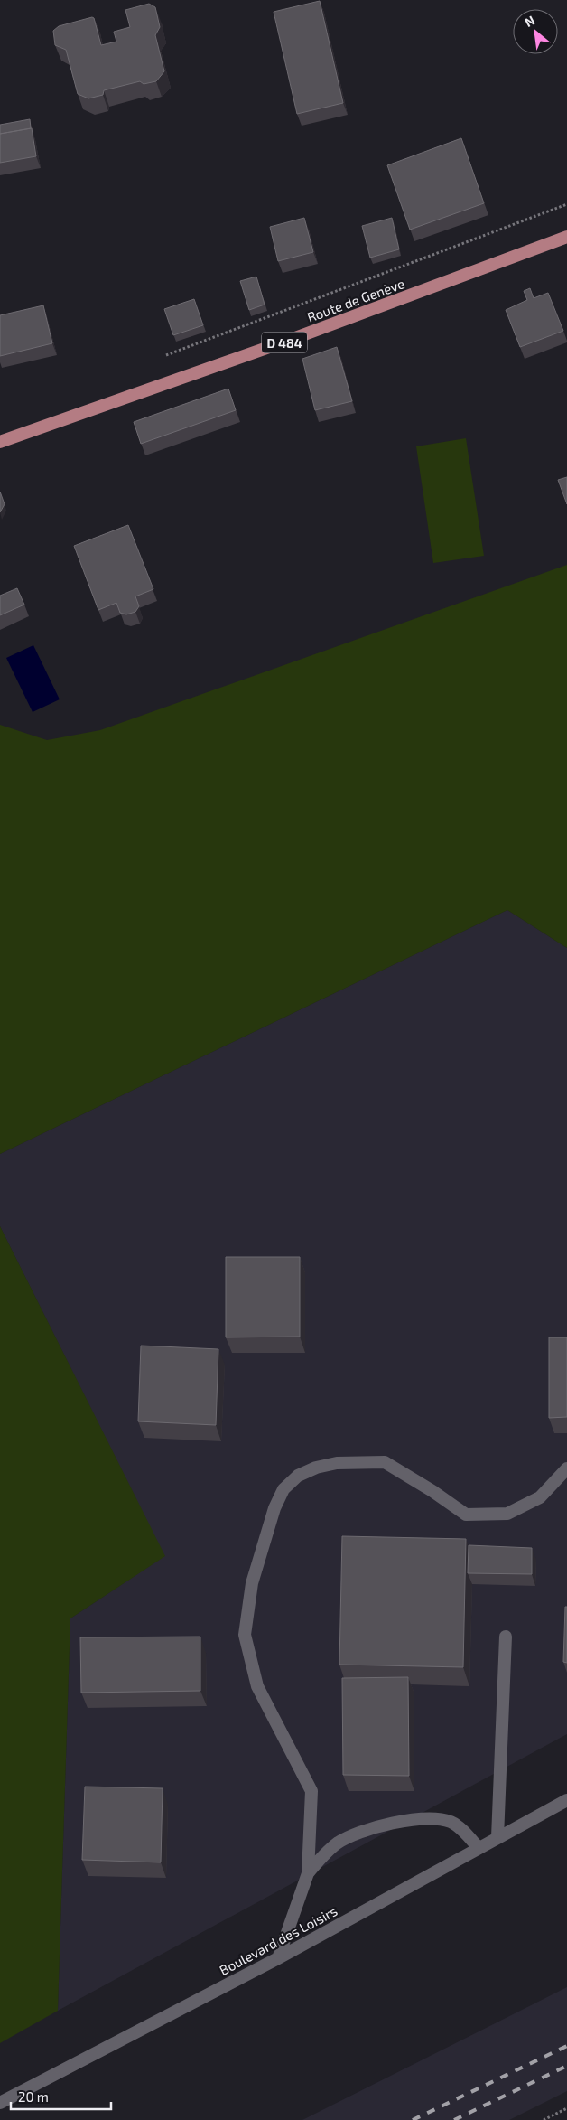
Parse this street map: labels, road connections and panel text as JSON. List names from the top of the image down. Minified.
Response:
{"streets":{"main road":["Route de Genève","D 484"],"lane":["Boulevard des Loisirs"]},"scale_bar":"20 m","north":"top left"}
